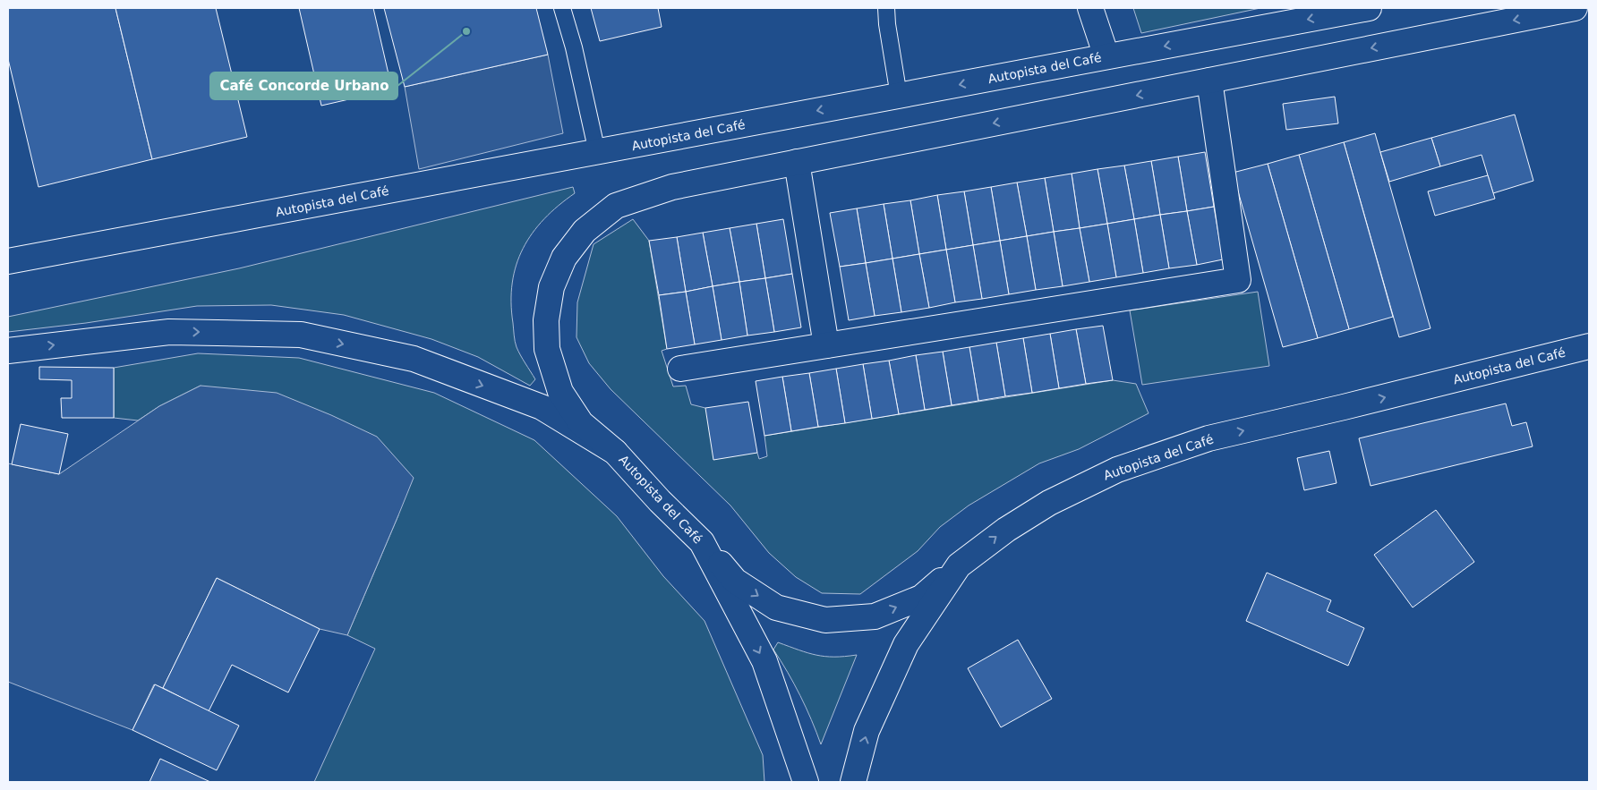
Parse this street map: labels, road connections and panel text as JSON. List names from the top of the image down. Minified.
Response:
{"streets":{"main road":["Autopista del Café"]},"places":["Café Concorde Urbano"]}
